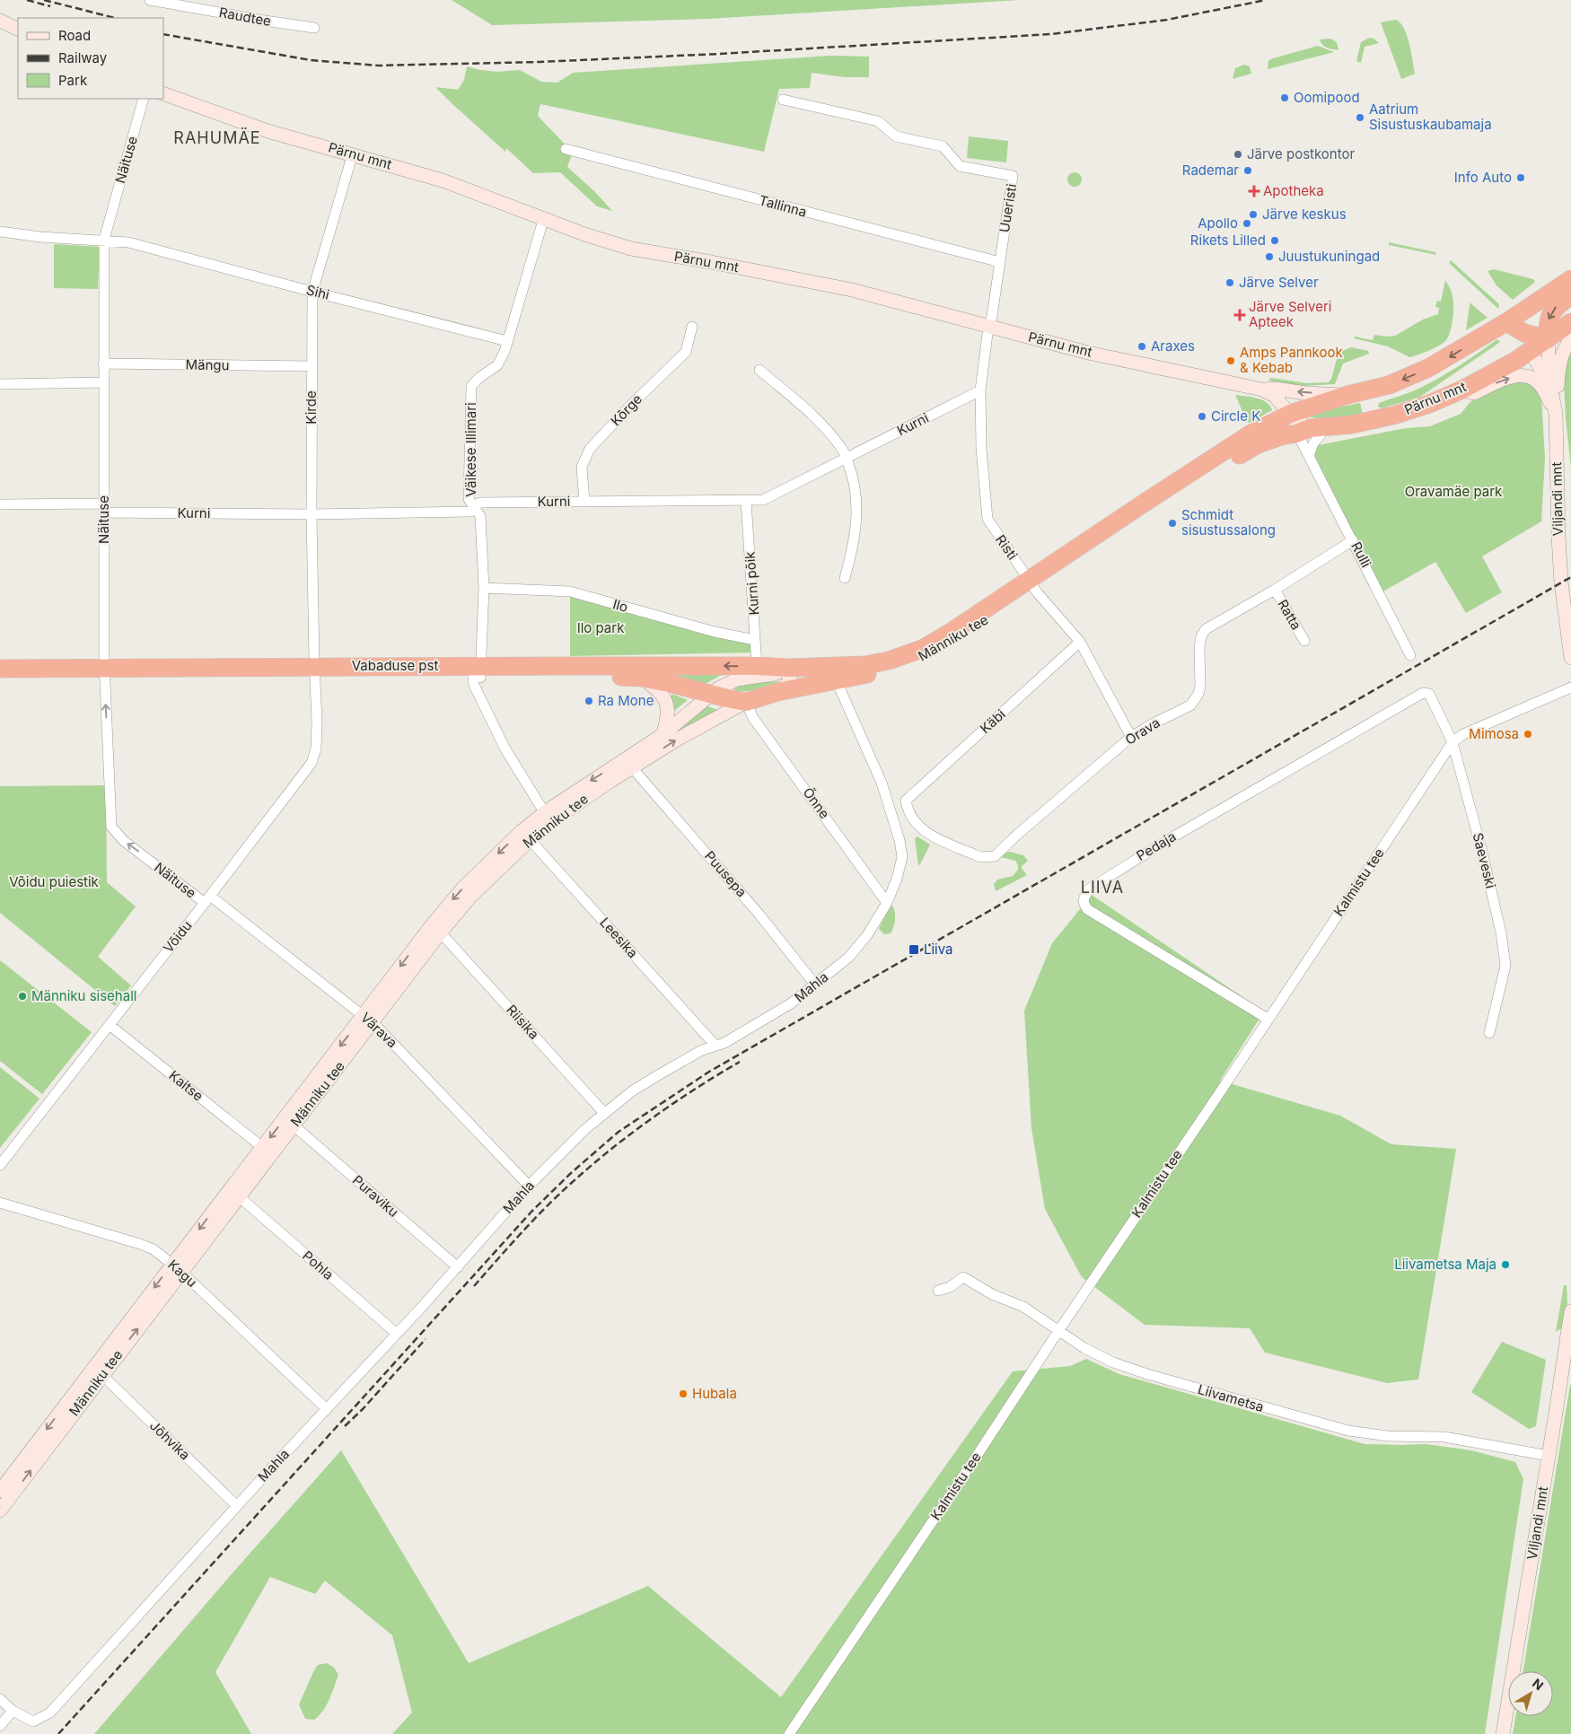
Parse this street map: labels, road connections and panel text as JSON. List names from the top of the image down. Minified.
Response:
{"streets":{"highway":["Pärnu mnt","Männiku tee","Vabaduse pst"],"main road":["Viljandi mnt"],"street":["Raudtee","Näituse","Tallinna","Uueristi","Sihi","Mängu","Kirde","Kõrge","Kurni","Väikese Illimari","Risti","Rulli","Kurni põik","Ilo","Ratta","Käbi","Orava","Õnne","Pedaja","Saeveski","Puusepa","Kalmistu tee","Võidu","Leesika","Mahla","Riisika","Värava","Kaitse","Puraviku","Pohla","Kagu","Liivametsa","Jõhvika"]},"crossings":[["Pärnu mnt","Uueristi"],["Pärnu mnt","Kirde"],["Pärnu mnt","Viljandi mnt"],["Pärnu mnt","Risti"],["Pärnu mnt","Rulli"],["Pärnu mnt","Männiku tee"],["Näituse","Sihi"],["Näituse","Mängu"],["Näituse","Kurni"],["Näituse","Vabaduse pst"],["Näituse","Võidu"],["Näituse","Värava"],["Tallinna","Uueristi"],["Uueristi","Risti"],["Sihi","Kirde"],["Sihi","Väikese Illimari"],["Mängu","Kirde"],["Kirde","Kurni"],["Kirde","Vabaduse pst"],["Kirde","Võidu"],["Kõrge","Kurni"],["Kurni","Väikese Illimari"],["Kurni","Risti"],["Kurni","Kurni põik"],["Väikese Illimari","Ilo"],["Väikese Illimari","Vabaduse pst"],["Viljandi mnt","Liivametsa"],["Risti","Männiku tee"],["Risti","Käbi"],["Risti","Orava"],["Rulli","Männiku tee"],["Rulli","Orava"],["Kurni põik","Ilo"],["Kurni põik","Vabaduse pst"],["Ratta","Orava"],["Männiku tee","Vabaduse pst"],["Männiku tee","Õnne"],["Männiku tee","Puusepa"],["Männiku tee","Leesika"],["Männiku tee","Mahla"],["Männiku tee","Riisika"],["Männiku tee","Värava"],["Männiku tee","Kaitse"],["Männiku tee","Puraviku"],["Männiku tee","Pohla"],["Männiku tee","Kagu"],["Männiku tee","Jõhvika"],["Vabaduse pst","Õnne"],["Vabaduse pst","Võidu"],["Käbi","Orava"],["Õnne","Mahla"],["Pedaja","Saeveski"],["Pedaja","Kalmistu tee"],["Saeveski","Kalmistu tee"],["Puusepa","Mahla"],["Kalmistu tee","Liivametsa"],["Võidu","Värava"],["Võidu","Kaitse"],["Leesika","Mahla"],["Mahla","Riisika"],["Mahla","Värava"],["Mahla","Puraviku"],["Mahla","Pohla"],["Mahla","Kagu"],["Mahla","Jõhvika"]],"districts":["RAHUMÄE","LIIVA"],"parks":["Oravamäe park","Ilo park","Võidu puiestik"],"places":{"other":["Oomipood","Aatrium Sisustuskaubamaja","Järve postkontor","Rademar","Info Auto","Järve keskus","Apollo","Rikets Lilled","Juustukuningad","Järve Selver","Araxes","Amps Pannkook & Kebab","Circle K","Schmidt sisustussalong","Ra Mone","Mimosa","Männiku sisehall","Liivametsa Maja","Hubala"],"health":["Apotheka","Järve Selveri Apteek"],"transit":["Liiva"]},"legend":["Road","Railway","Park"],"north":"top right"}
